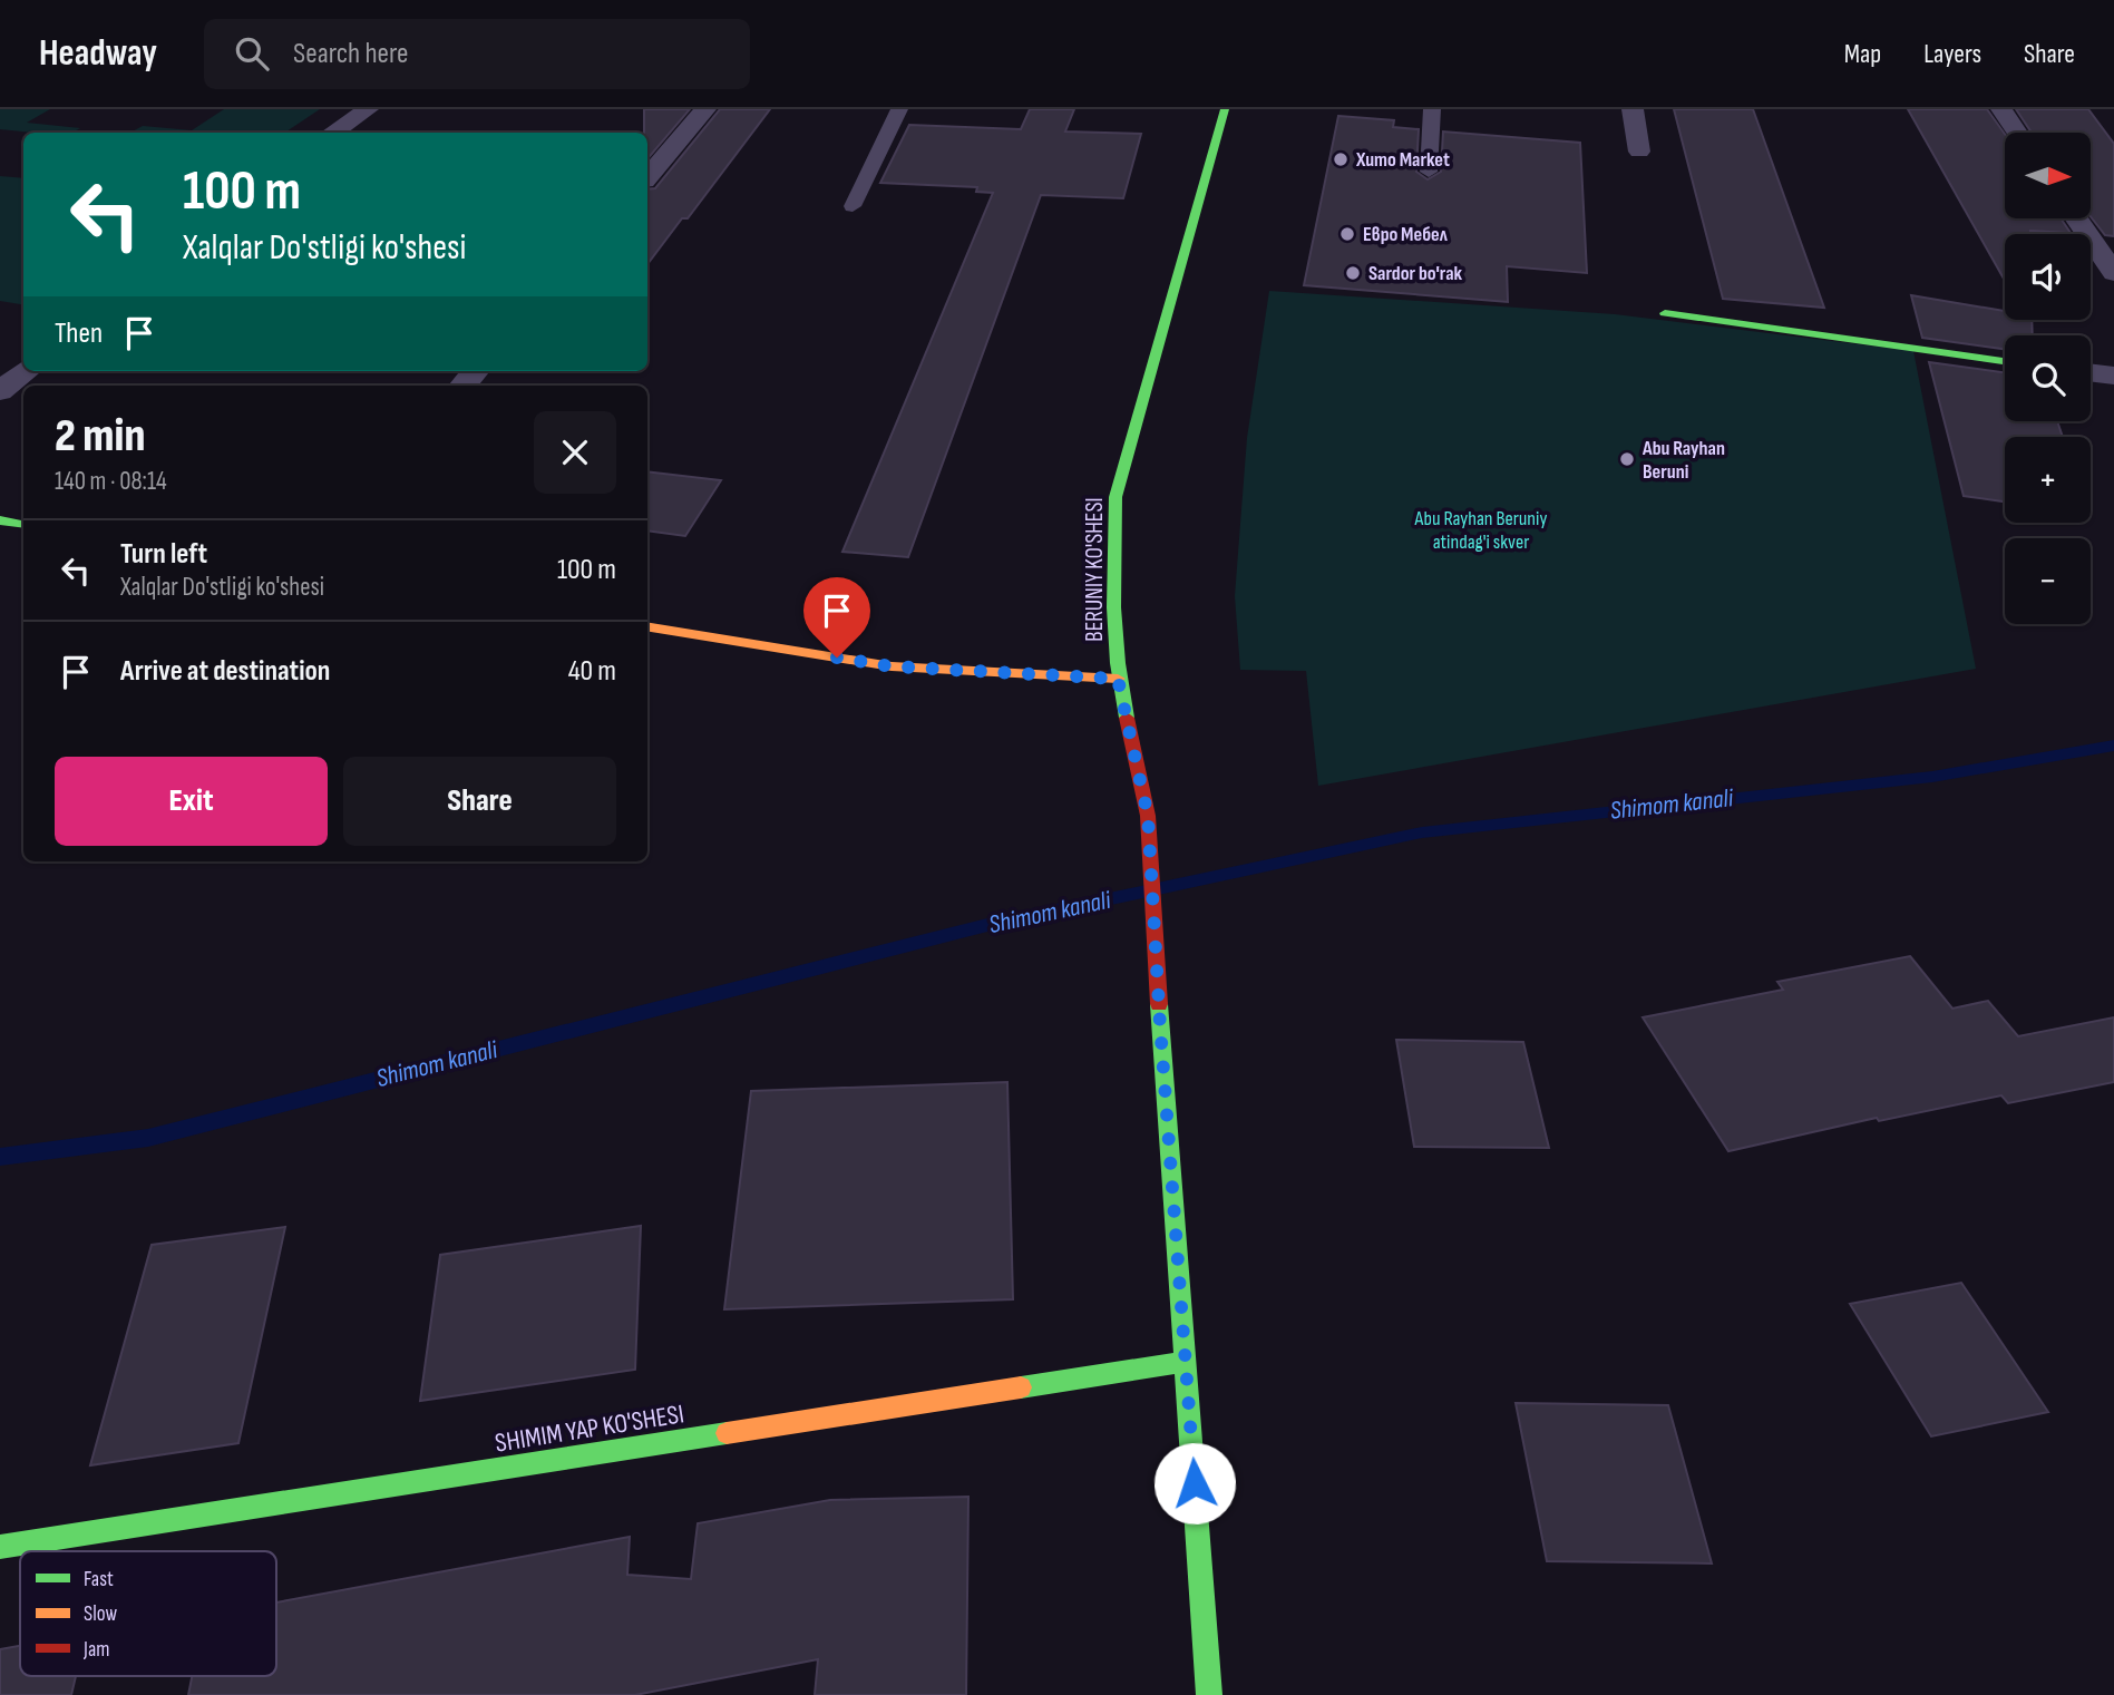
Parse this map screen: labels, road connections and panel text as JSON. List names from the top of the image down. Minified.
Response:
{"streets":{"main road":["BERUNIY KO'SHESI","SHIMIM YAP KO'SHESI"]},"crossings":[["BERUNIY KO'SHESI","SHIMIM YAP KO'SHESI"]],"water":["Shimom kanali"],"parks":["Abu Rayhan Beruniy atindag'i skver"],"places":["Xumo Market","Евро Мебел","Sardor bo'rak","Abu Rayhan Beruni"],"legend":["Fast","Slow","Jam"],"north":"right","page":{"header":"Headway","search":"Search here","nav":["Map","Layers","Share"],"map_buttons":["+","−"],"turn":["100 m","Xalqlar Do'stligi ko'shesi"],"then":"Then","heading":["2 min","140 m · 08:14"],"list":[{"name":"Turn left","note":"Xalqlar Do'stligi ko'shesi","value":"100 m"},{"name":"Arrive at destination","value":"40 m"}],"buttons":["Exit","Share"]}}
